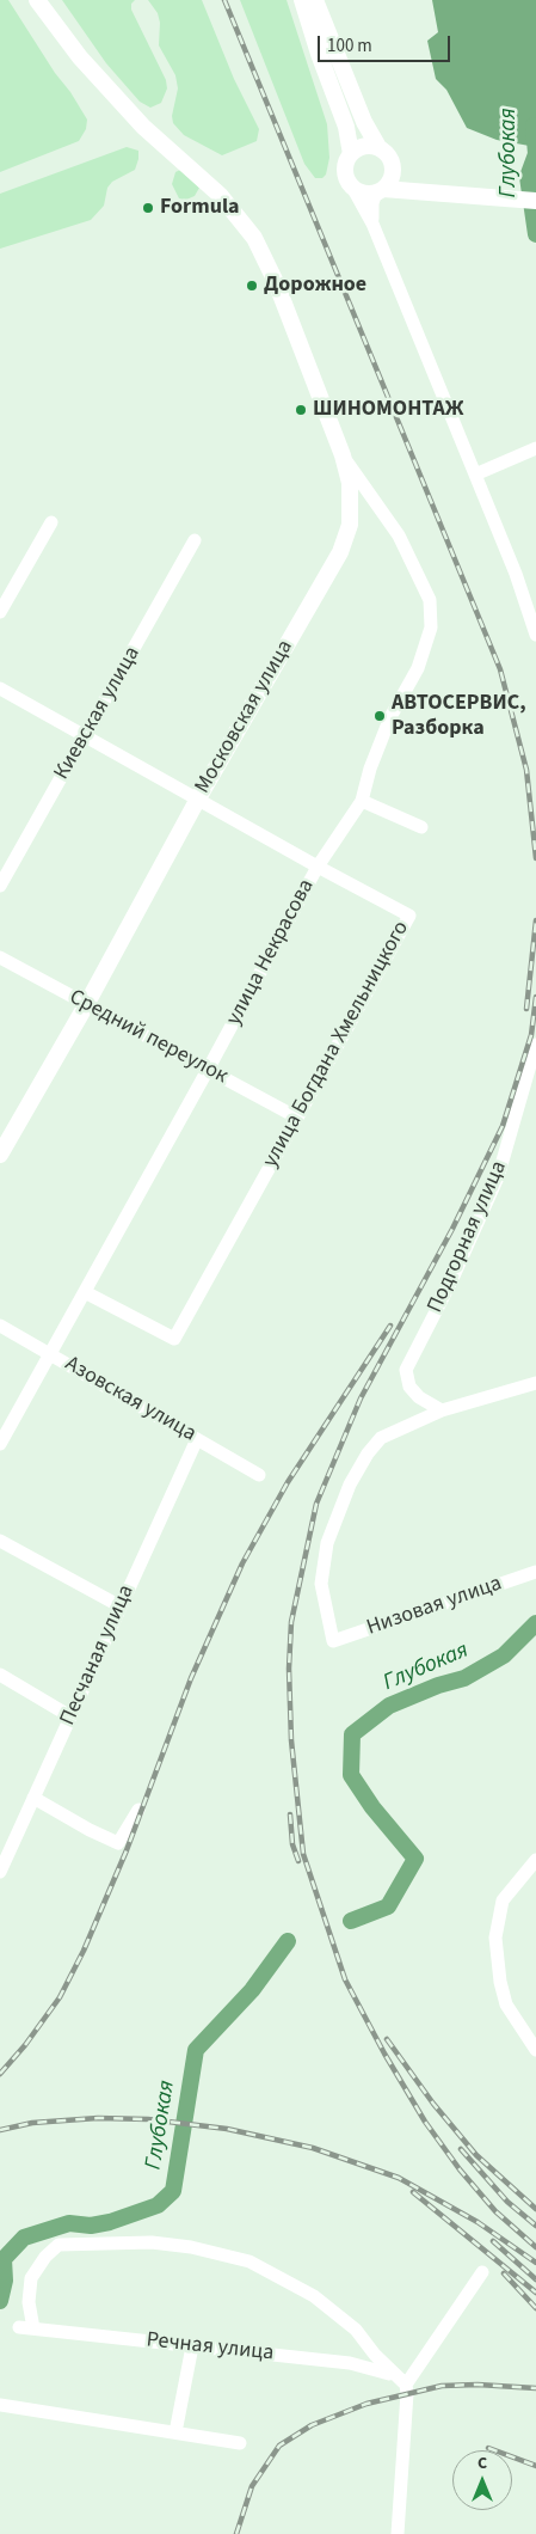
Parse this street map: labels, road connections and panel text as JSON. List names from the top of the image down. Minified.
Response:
{"streets":{"main road":["Московская улица"],"street":["Киевская улица","улица Некрасова","Средний переулок","улица Богдана Хмельницкого","Подгорная улица","Азовская улица","Низовая улица","Песчаная улица","Речная улица"]},"crossings":[["Киевская улица","улица Богдана Хмельницкого"],["Московская улица","улица Некрасова"],["Московская улица","Средний переулок"],["Московская улица","улица Богдана Хмельницкого"],["улица Некрасова","Средний переулок"],["улица Некрасова","улица Богдана Хмельницкого"],["улица Некрасова","Азовская улица"],["Средний переулок","улица Богдана Хмельницкого"],["Подгорная улица","Низовая улица"],["Азовская улица","Песчаная улица"]],"water":["Глубокая"],"places":["Formula","Дорожное","ШИНОМОНТАЖ","АВТОСЕРВИС, Разборка"],"scale_bar":"100 m","north":"top"}
